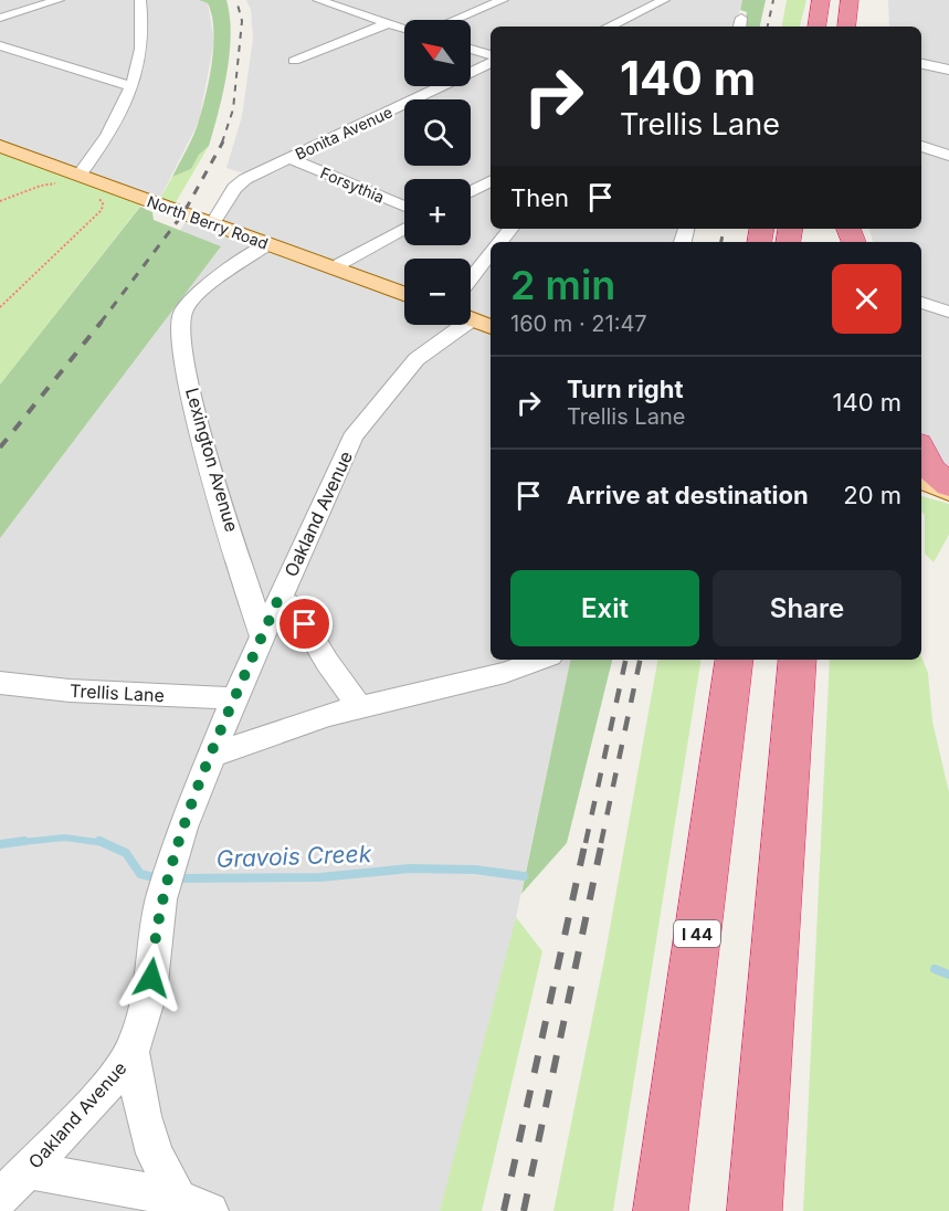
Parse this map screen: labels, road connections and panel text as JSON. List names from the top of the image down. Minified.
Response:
{"streets":{"highway":["I 44"],"main road":["North Berry Road"],"street":["Bonita Avenue","Forsythia","Lexington Avenue","Oakland Avenue","Trellis Lane"]},"crossings":[["Bonita Avenue","Forsythia"],["Bonita Avenue","North Berry Road"],["North Berry Road","Lexington Avenue"],["Lexington Avenue","Oakland Avenue"],["Oakland Avenue","Trellis Lane"]],"water":["Gravois Creek"],"north":"top left","page":{"map_buttons":["+","−"],"turn":["140 m","Trellis Lane"],"then":"Then","heading":["2 min","160 m · 21:47"],"list":[{"name":"Turn right","note":"Trellis Lane","value":"140 m"},{"name":"Arrive at destination","value":"20 m"}],"buttons":["Exit","Share"]}}
